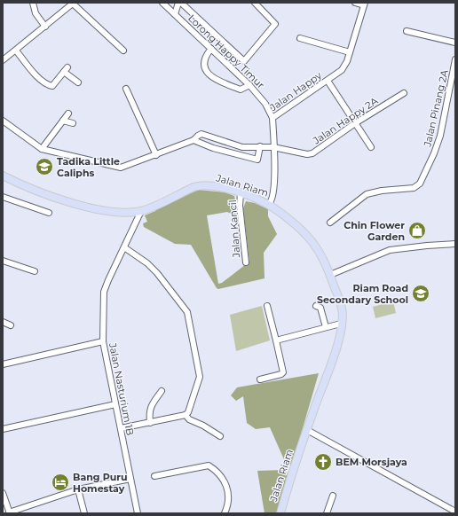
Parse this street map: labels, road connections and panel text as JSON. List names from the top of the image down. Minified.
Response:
{"streets":{"main road":["Jalan Riam"],"street":["Lorong Happy Timur","Jalan Happy","Jalan Pinang 2A","Jalan Happy 2A","Jalan Kancil","Jalan Nasturium 1B"]},"crossings":[["Lorong Happy Timur","Jalan Happy"],["Jalan Happy","Jalan Happy 2A"],["Jalan Happy","Jalan Riam"],["Jalan Riam","Jalan Kancil"],["Jalan Riam","Jalan Nasturium 1B"]],"places":{"school or university":["Tadika Little Caliphs","Riam Road Secondary School"],"shop":["Chin Flower Garden"],"church":["BEM Morsjaya"],"hotel":["Bang Puru Homestay"]}}
